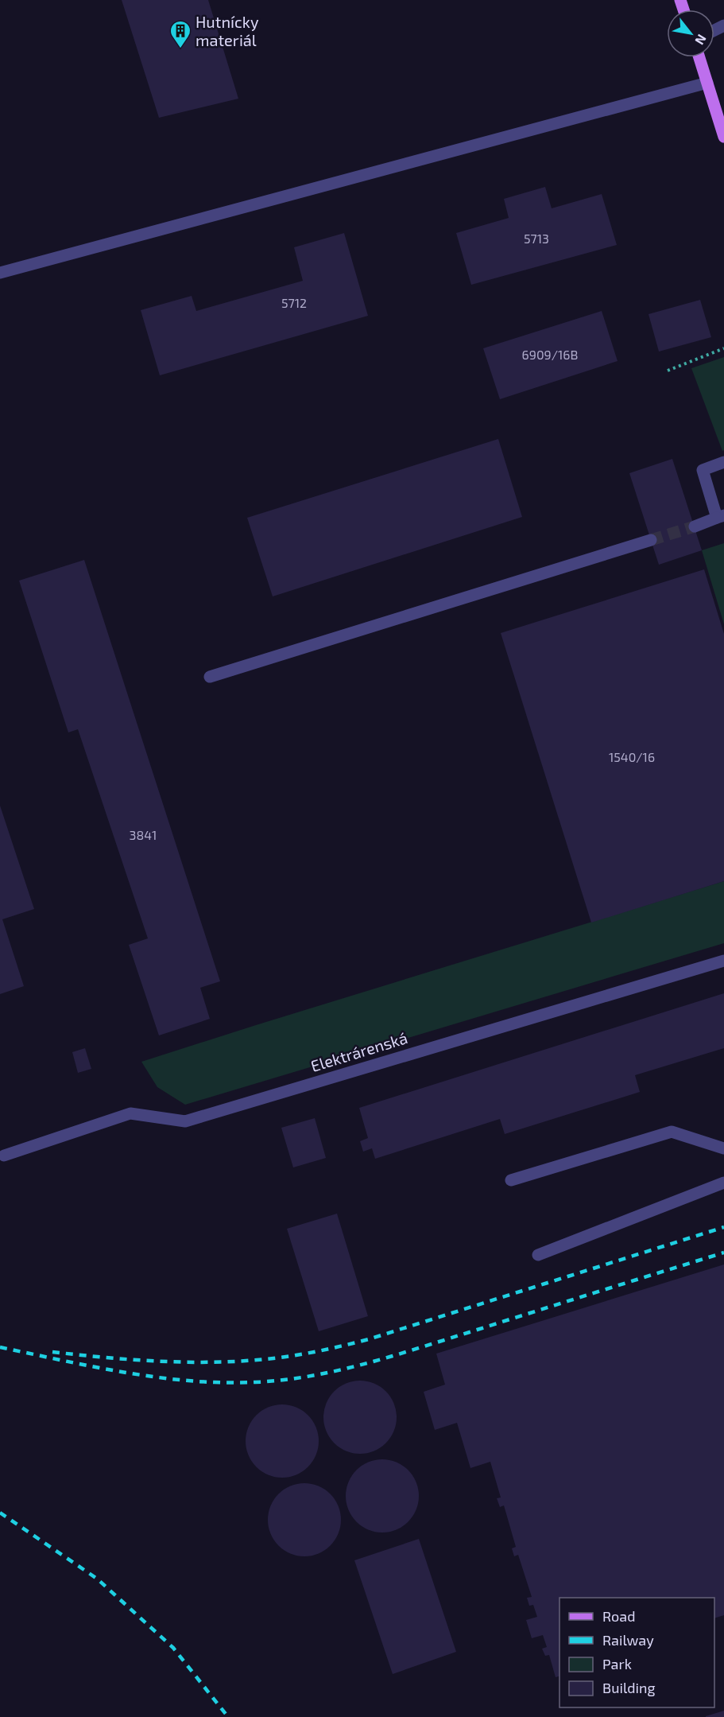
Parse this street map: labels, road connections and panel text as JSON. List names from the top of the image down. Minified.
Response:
{"streets":{"lane":["Elektrárenská"]},"places":{"building":["Hutnícky materiál"]},"house_numbers":["5713","5712","6909/16B","1540/16","3841"],"legend":["Road","Railway","Park","Building"],"north":"bottom right"}
